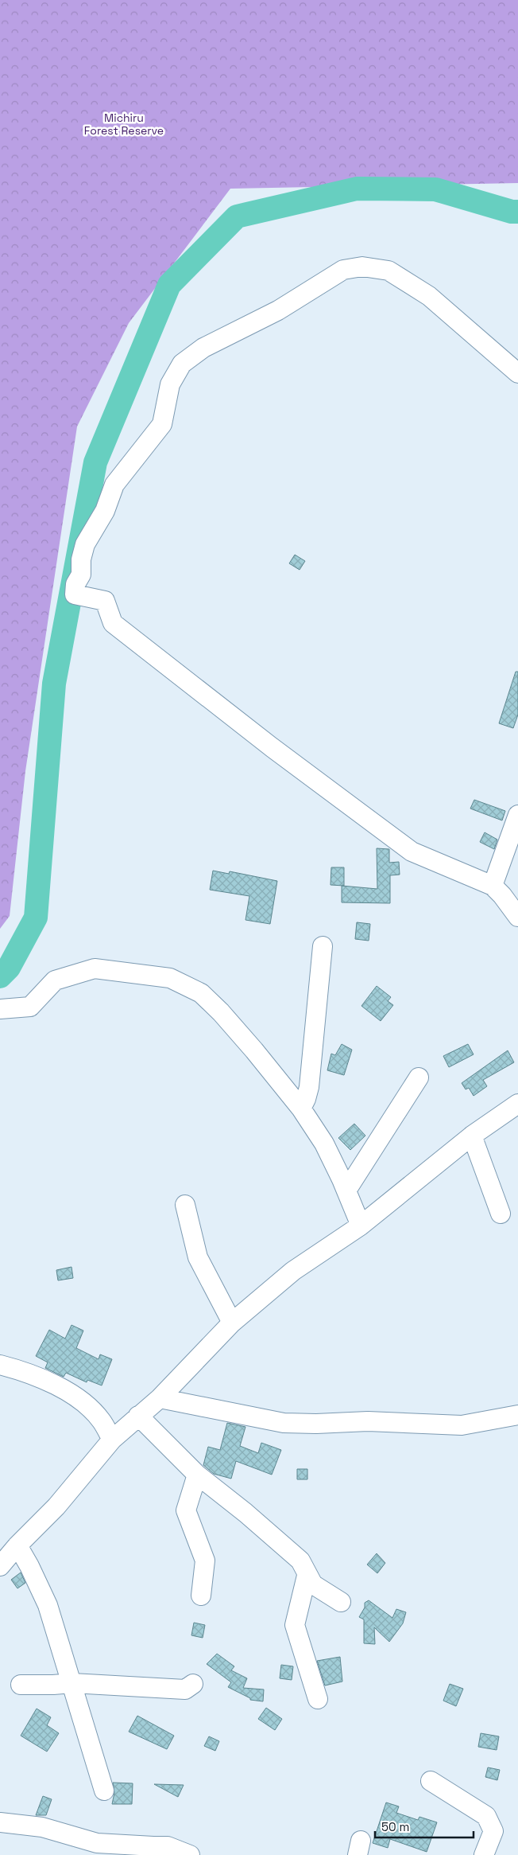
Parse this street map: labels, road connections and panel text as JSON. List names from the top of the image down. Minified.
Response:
{"parks":["Michiru Forest Reserve"],"scale_bar":"50 m"}
